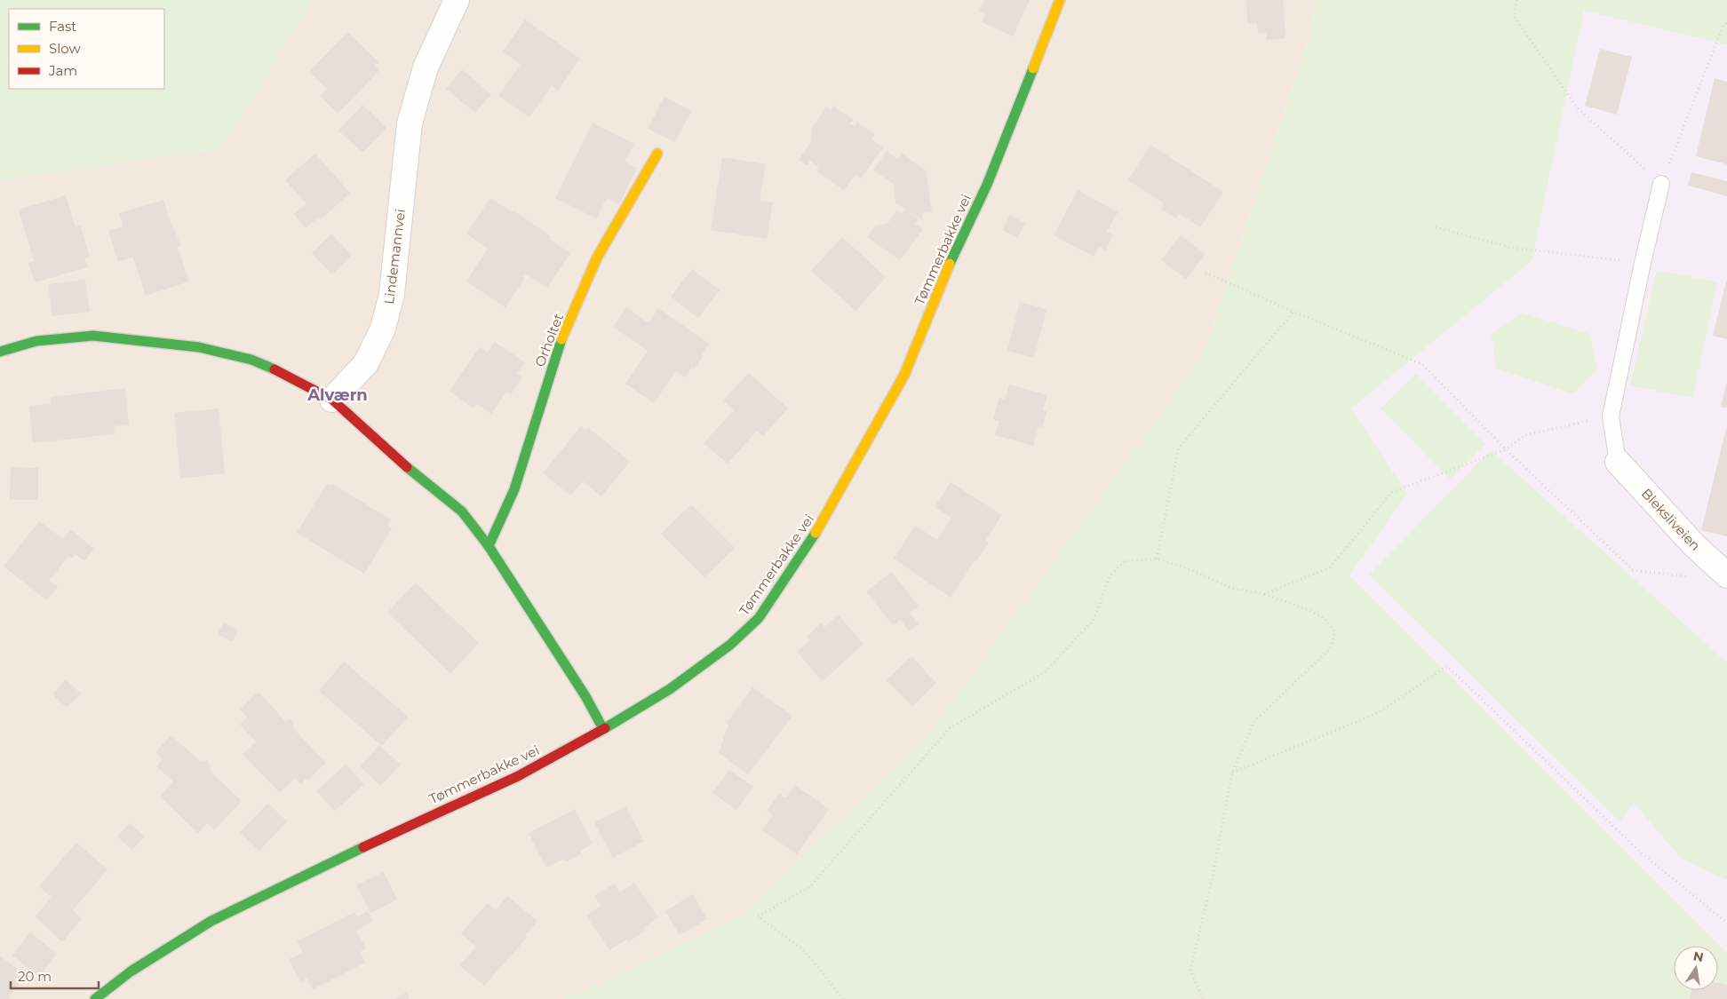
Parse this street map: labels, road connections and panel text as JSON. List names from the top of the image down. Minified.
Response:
{"streets":{"street":["Tømmerbakke vei","Lindemannvei","Orholtet","Bleksliveien"]},"districts":["Alværn"],"legend":["Fast","Slow","Jam"],"scale_bar":"20 m","north":"top"}
